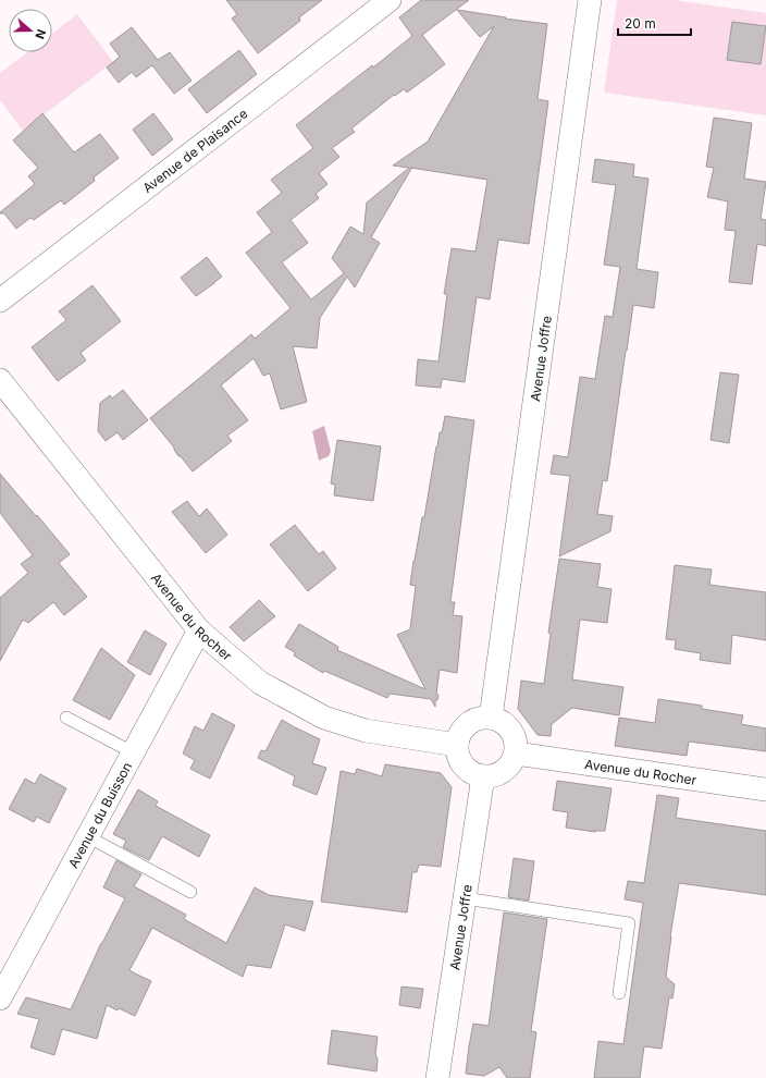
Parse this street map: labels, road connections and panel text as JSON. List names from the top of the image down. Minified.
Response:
{"streets":{"street":["Avenue de Plaisance","Avenue Joffre","Avenue du Rocher","Avenue du Buisson"]},"crossings":[["Avenue Joffre","Avenue du Rocher"],["Avenue du Rocher","Avenue du Buisson"]],"scale_bar":"20 m","north":"right"}
